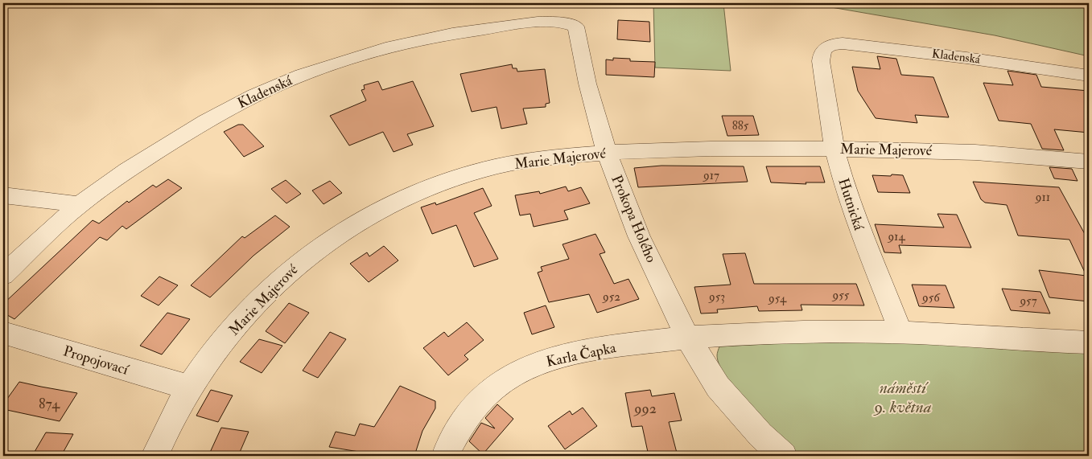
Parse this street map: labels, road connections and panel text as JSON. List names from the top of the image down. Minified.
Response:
{"streets":{"street":["Kladenská","Marie Majerové","Hutnická","Prokopa Holého","Karla Čapka","Propojovací"]},"crossings":[["Kladenská","Hutnická"],["Kladenská","Prokopa Holého"],["Marie Majerové","Hutnická"],["Marie Majerové","Prokopa Holého"],["Marie Majerové","Propojovací"],["Prokopa Holého","Karla Čapka"]],"parks":["náměstí 9. května"],"house_numbers":["885","917","911","914","955","952","953","956","954","957","874","992"]}
